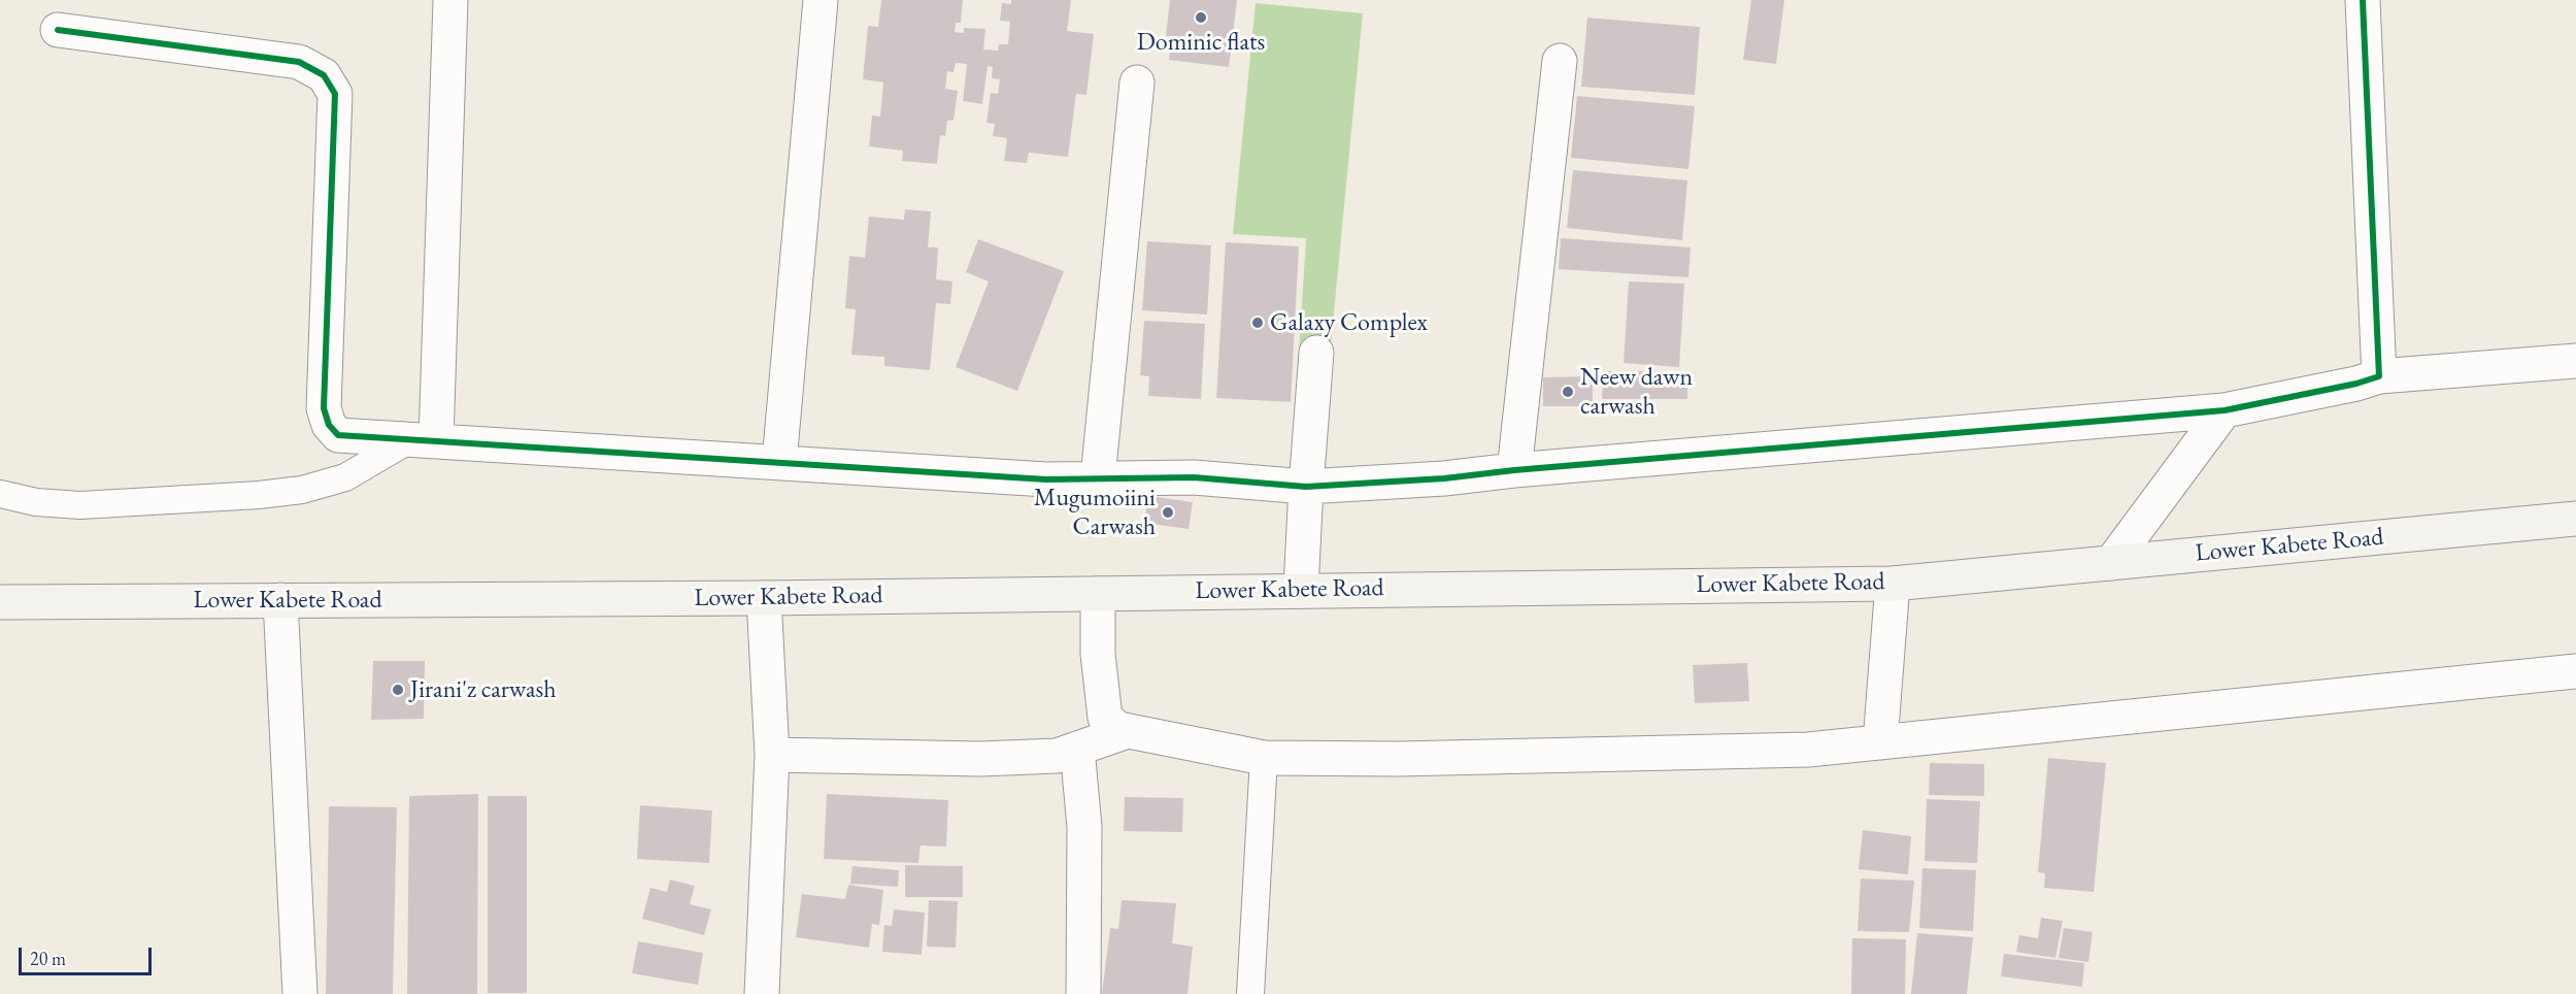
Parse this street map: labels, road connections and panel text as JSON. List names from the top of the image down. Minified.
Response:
{"streets":{"main road":["Lower Kabete Road"]},"places":["Dominic flats","Galaxy Complex","Neew dawn carwash","Mugumoiini Carwash","Jirani'z carwash"],"scale_bar":"20 m"}
